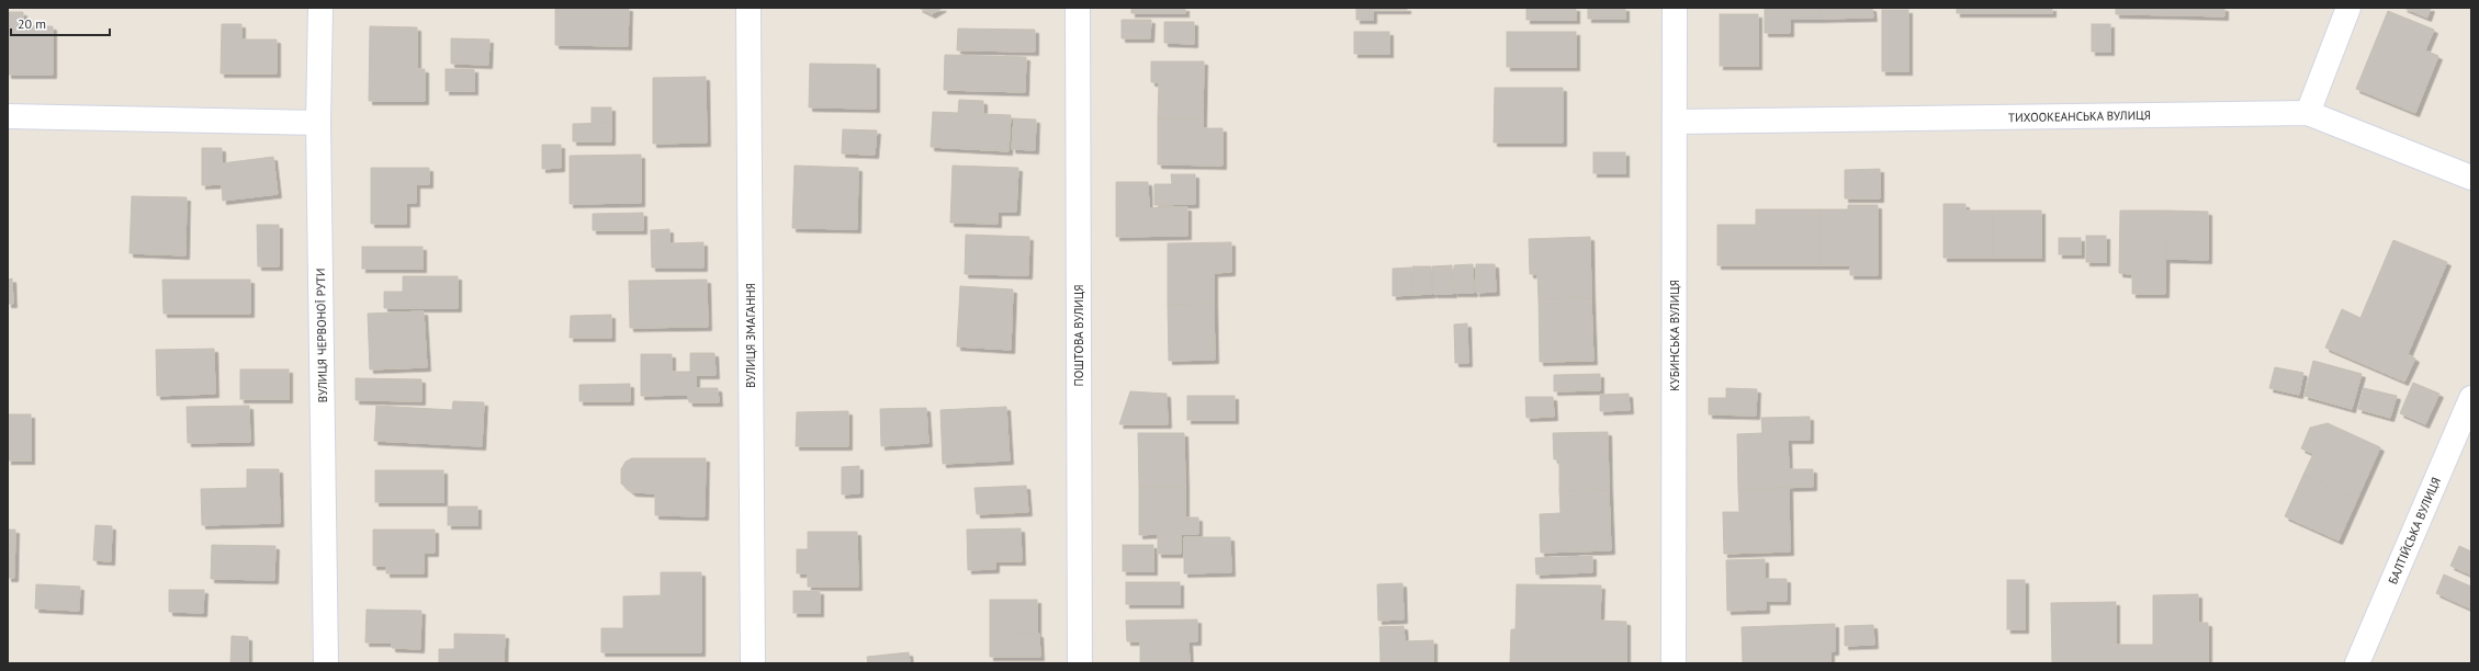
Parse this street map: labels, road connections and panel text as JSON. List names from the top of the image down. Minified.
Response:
{"streets":{"street":["ТИХООКЕАНСЬКА ВУЛИЦЯ","ВУЛИЦЯ ЧЕРВОНОЇ РУТИ","ВУЛИЦЯ ЗМАГАННЯ","ПОШТОВА ВУЛИЦЯ","КУБИНСЬКА ВУЛИЦЯ","БАЛТІЙСЬКА ВУЛИЦЯ"]},"crossings":[["ТИХООКЕАНСЬКА ВУЛИЦЯ","КУБИНСЬКА ВУЛИЦЯ"]],"scale_bar":"20 m"}
